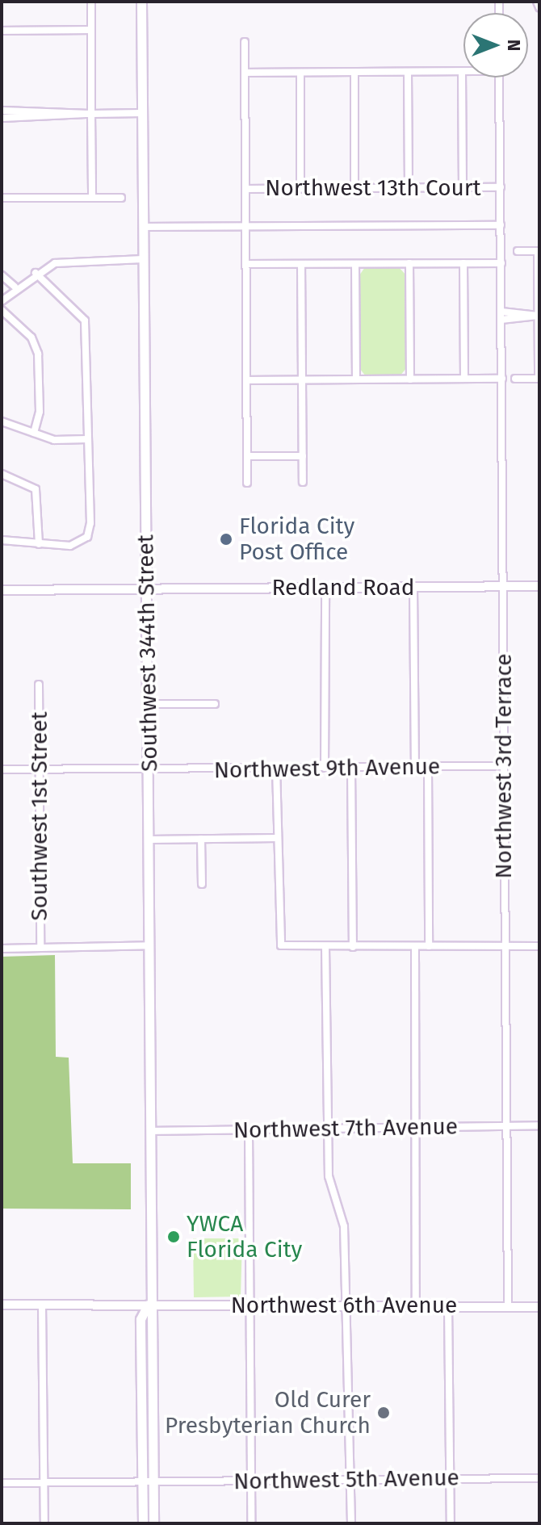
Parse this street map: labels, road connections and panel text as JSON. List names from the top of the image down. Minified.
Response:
{"streets":{"main road":["Southwest 344th Street"],"street":["Northwest 13th Court","Redland Road","Northwest 3rd Terrace","Northwest 9th Avenue","Southwest 1st Street","Northwest 7th Avenue","Northwest 6th Avenue","Northwest 5th Avenue"]},"crossings":[["Northwest 13th Court","Northwest 3rd Terrace"],["Redland Road","Southwest 344th Street"],["Redland Road","Northwest 3rd Terrace"],["Southwest 344th Street","Northwest 9th Avenue"],["Southwest 344th Street","Northwest 7th Avenue"],["Southwest 344th Street","Northwest 6th Avenue"],["Southwest 344th Street","Northwest 5th Avenue"],["Northwest 3rd Terrace","Northwest 9th Avenue"],["Northwest 3rd Terrace","Northwest 7th Avenue"],["Northwest 3rd Terrace","Northwest 6th Avenue"],["Northwest 9th Avenue","Southwest 1st Street"]],"places":["Florida City Post Office","YWCA Florida City","Old Curer Presbyterian Church"],"north":"right"}
